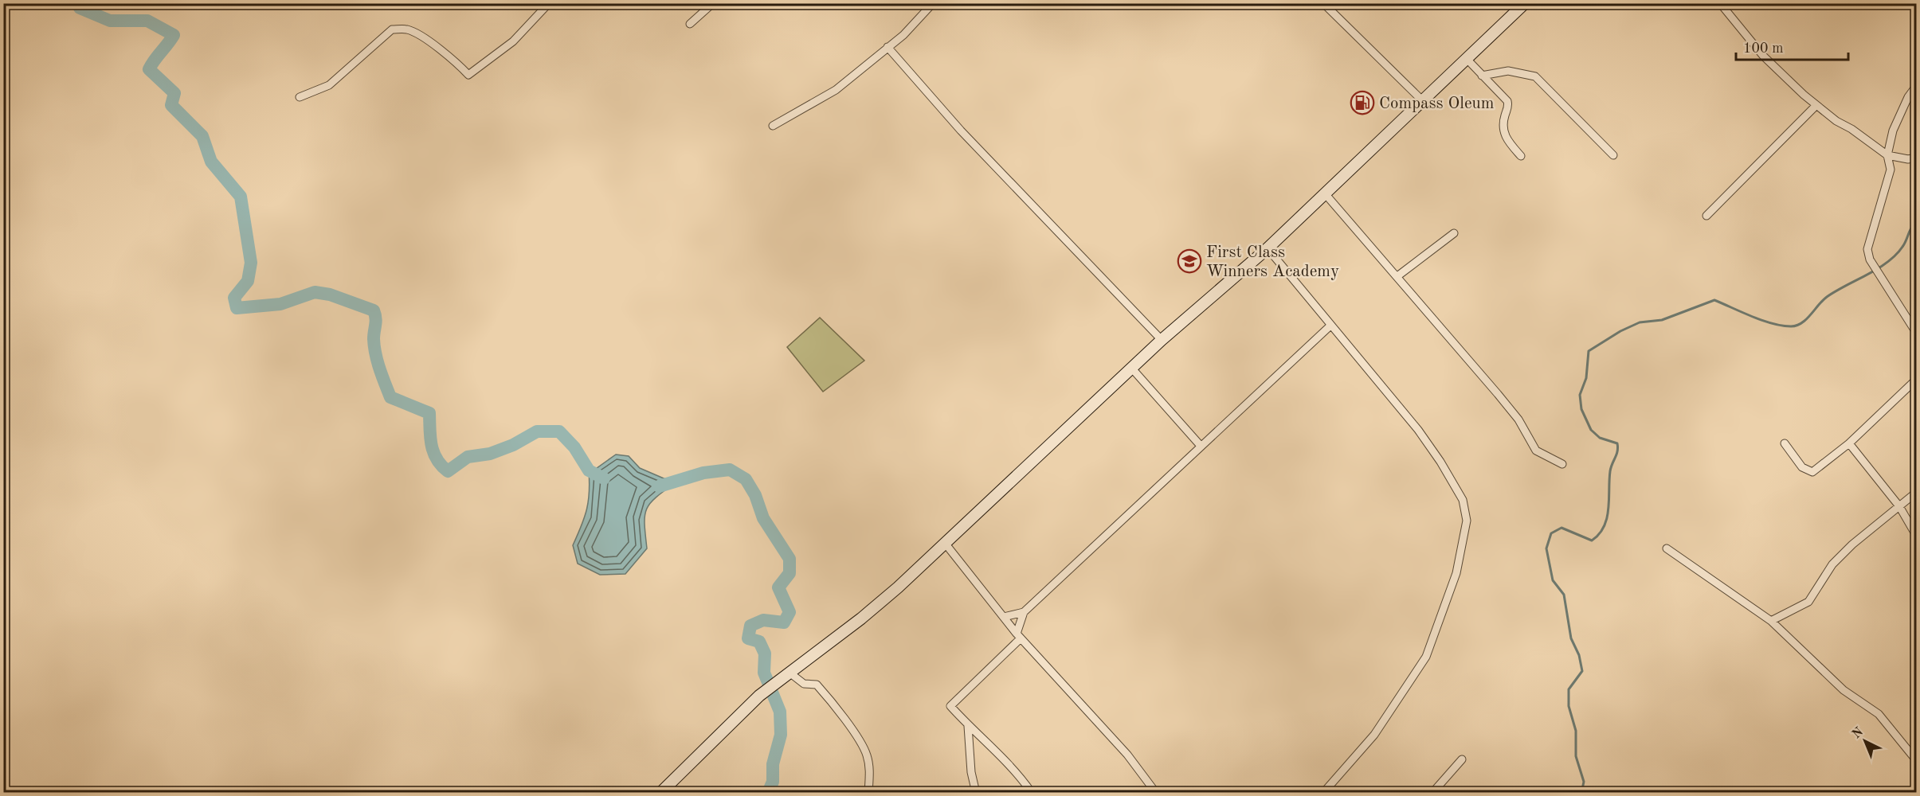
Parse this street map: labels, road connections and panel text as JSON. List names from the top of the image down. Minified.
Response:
{"places":{"fuel station":["Compass Oleum"],"school or university":["First Class Winners Academy"]},"scale_bar":"100 m","north":"top left"}
